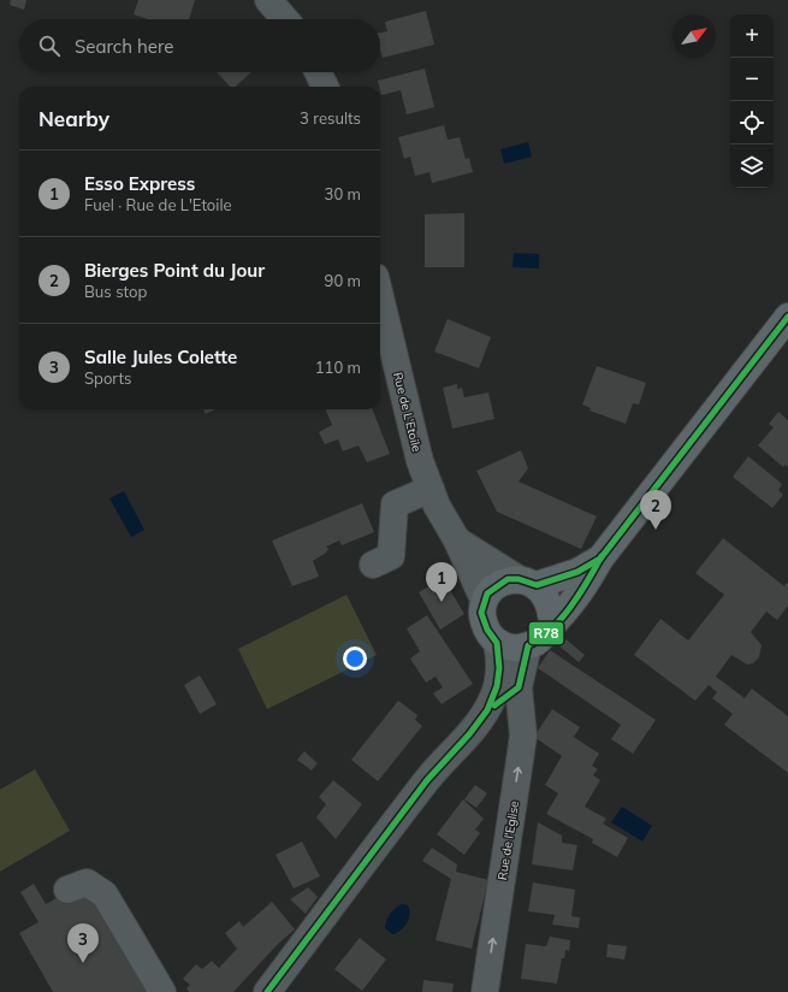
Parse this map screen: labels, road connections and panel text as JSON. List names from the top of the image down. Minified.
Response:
{"streets":{"street":["Rue de L'Etoile","Rue de l'Eglise"]},"crossings":[["Rue de L'Etoile","Rue de l'Eglise"]],"one_way":["Rue de l'Eglise"],"lines":["transit line R78"],"north":"top right","page":{"map_buttons":["+","−"],"search":"Search here","heading":["Nearby","3 results"],"list":[{"mark":"1","name":"Esso Express","note":"Fuel · Rue de L'Etoile","value":"30 m"},{"mark":"2","name":"Bierges Point du Jour","note":"Bus stop","value":"90 m"},{"mark":"3","name":"Salle Jules Colette","note":"Sports","value":"110 m"}],"pins":["2","1","3"]}}
